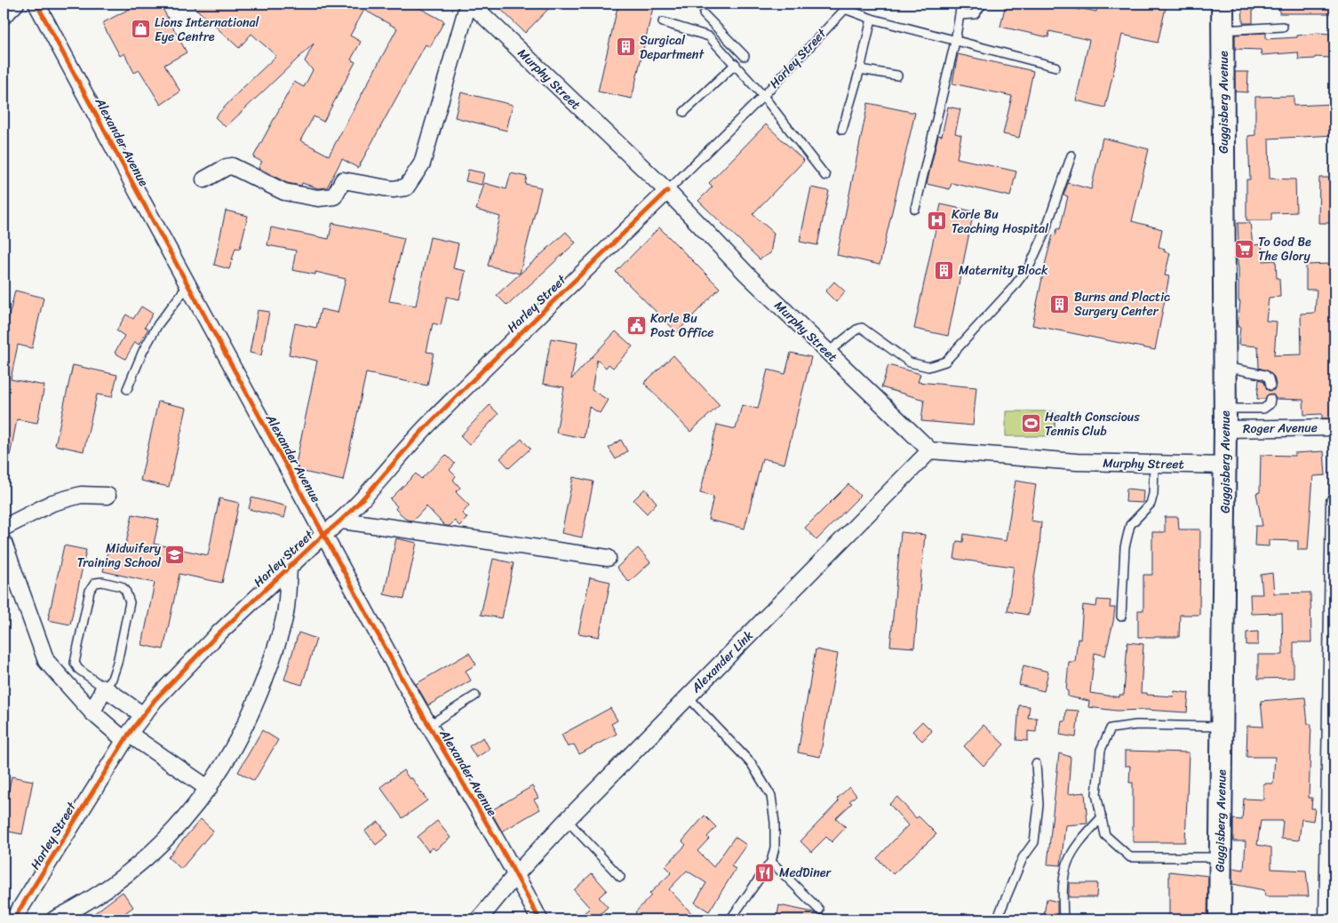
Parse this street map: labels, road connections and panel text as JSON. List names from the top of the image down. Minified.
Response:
{"streets":{"main road":["Guggisberg Avenue"],"street":["Harley Street","Murphy Street","Alexander Avenue","Roger Avenue","Alexander Link"]},"crossings":[["Harley Street","Murphy Street"],["Harley Street","Alexander Avenue"],["Murphy Street","Guggisberg Avenue"],["Murphy Street","Alexander Link"],["Guggisberg Avenue","Roger Avenue"],["Alexander Avenue","Alexander Link"]],"places":{"shop":["Lions International Eye Centre"],"building":["Surgical Department","Maternity Block","Burns and Plactic Surgery Center"],"hospital":["Korle Bu Teaching Hospital"],"supermarket":["To God Be The Glory"],"public building":["Korle Bu Post Office"],"sports":["Health Conscious Tennis Club"],"school or university":["Midwifery Training School"],"restaurant":["MedDiner"]}}
